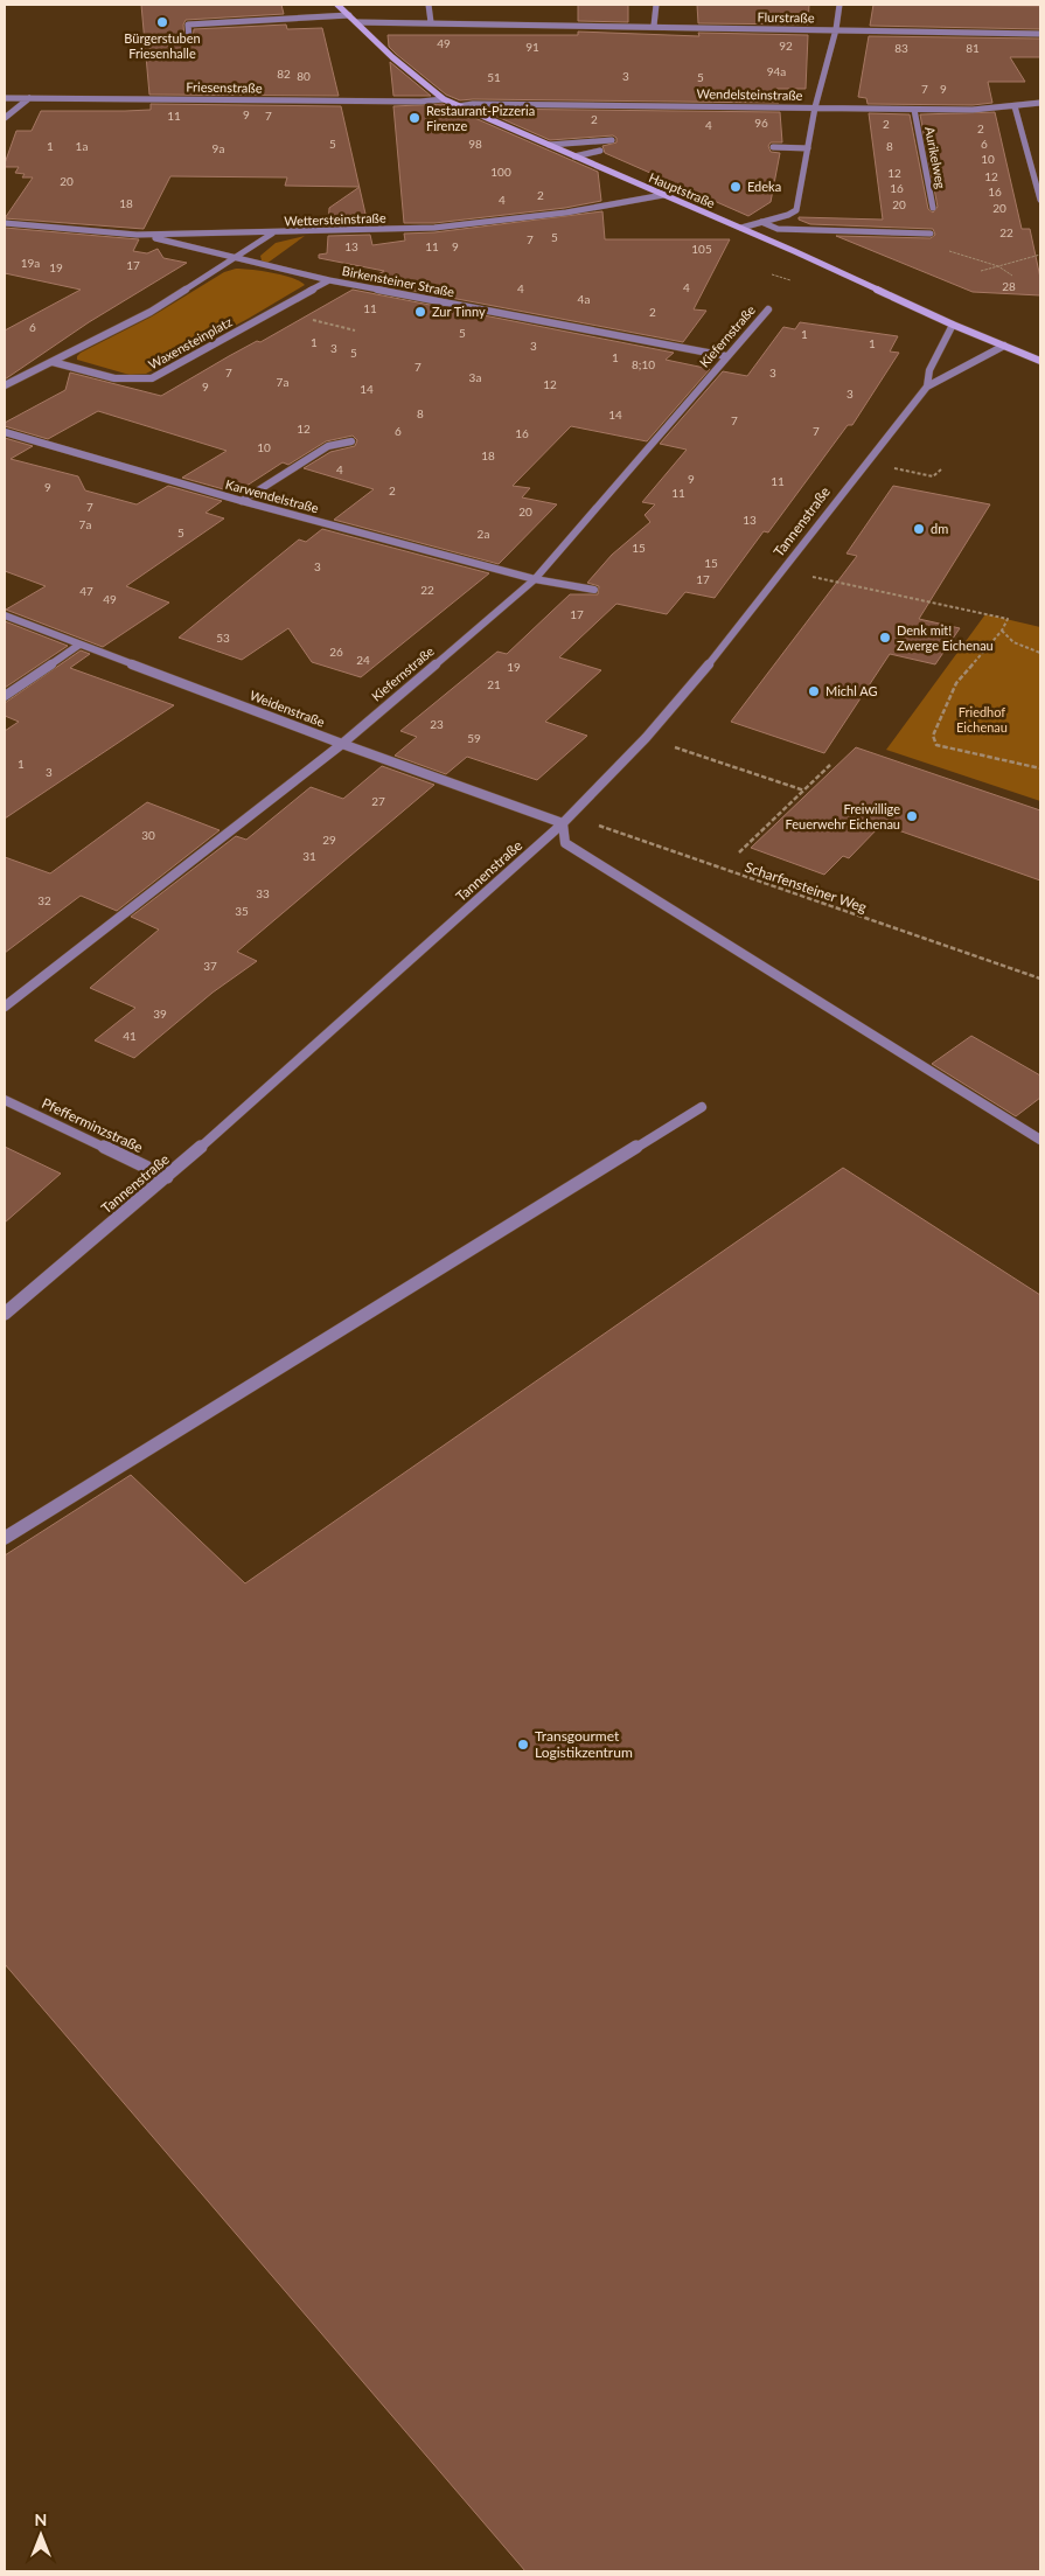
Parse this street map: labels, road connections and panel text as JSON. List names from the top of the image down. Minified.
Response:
{"streets":{"main road":["Hauptstraße"],"street":["Flurstraße","Friesenstraße","Wendelsteinstraße","Aurikelweg","Wettersteinstraße","Birkensteiner Straße","Kiefernstraße","Waxensteinplatz","Karwendelstraße","Tannenstraße","Weidenstraße","Pfefferminzstraße"],"path":["Scharfensteiner Weg"]},"crossings":[["Flurstraße","Hauptstraße"],["Friesenstraße","Hauptstraße"],["Wendelsteinstraße","Aurikelweg"],["Wendelsteinstraße","Hauptstraße"],["Hauptstraße","Wettersteinstraße"],["Hauptstraße","Tannenstraße"],["Wettersteinstraße","Birkensteiner Straße"],["Birkensteiner Straße","Kiefernstraße"],["Birkensteiner Straße","Waxensteinplatz"],["Kiefernstraße","Karwendelstraße"],["Kiefernstraße","Weidenstraße"],["Tannenstraße","Weidenstraße"],["Tannenstraße","Scharfensteiner Weg"],["Tannenstraße","Pfefferminzstraße"],["Weidenstraße","Scharfensteiner Weg"]],"parks":["Friedhof Eichenau"],"places":["Bürgerstuben Friesenhalle","Restaurant-Pizzeria Firenze","Edeka","Zur Tinny","dm","Denk mit! Zwerge Eichenau","Michl AG","Freiwillige Feuerwehr Eichenau","Transgourmet Logistikzentrum"],"house_numbers":["49","92","91","83","81","94a","82","80","3","51","5","7","9","9","11","7","2","96","2","4","2","5","98","6","1","1a","8","9a","10","100","12","12","20","16","16","2","4","18","20","20","22","5","7","13","11","9","105","19a","17","19","28","4","4","4a","11","2","6","5","1","1","1","3","3","5","1","8;10","7","7","3","3a","7a","12","9","14","3","8","14","7","12","6","7","16","10","18","4","9","11","9","2","11","7","20","13","7a","5","2a","15","15","3","17","22","47","49","17","53","26","24","19","21","23","59","1","3","27","30","29","31","33","32","35","37","39","41"],"north":"top"}
